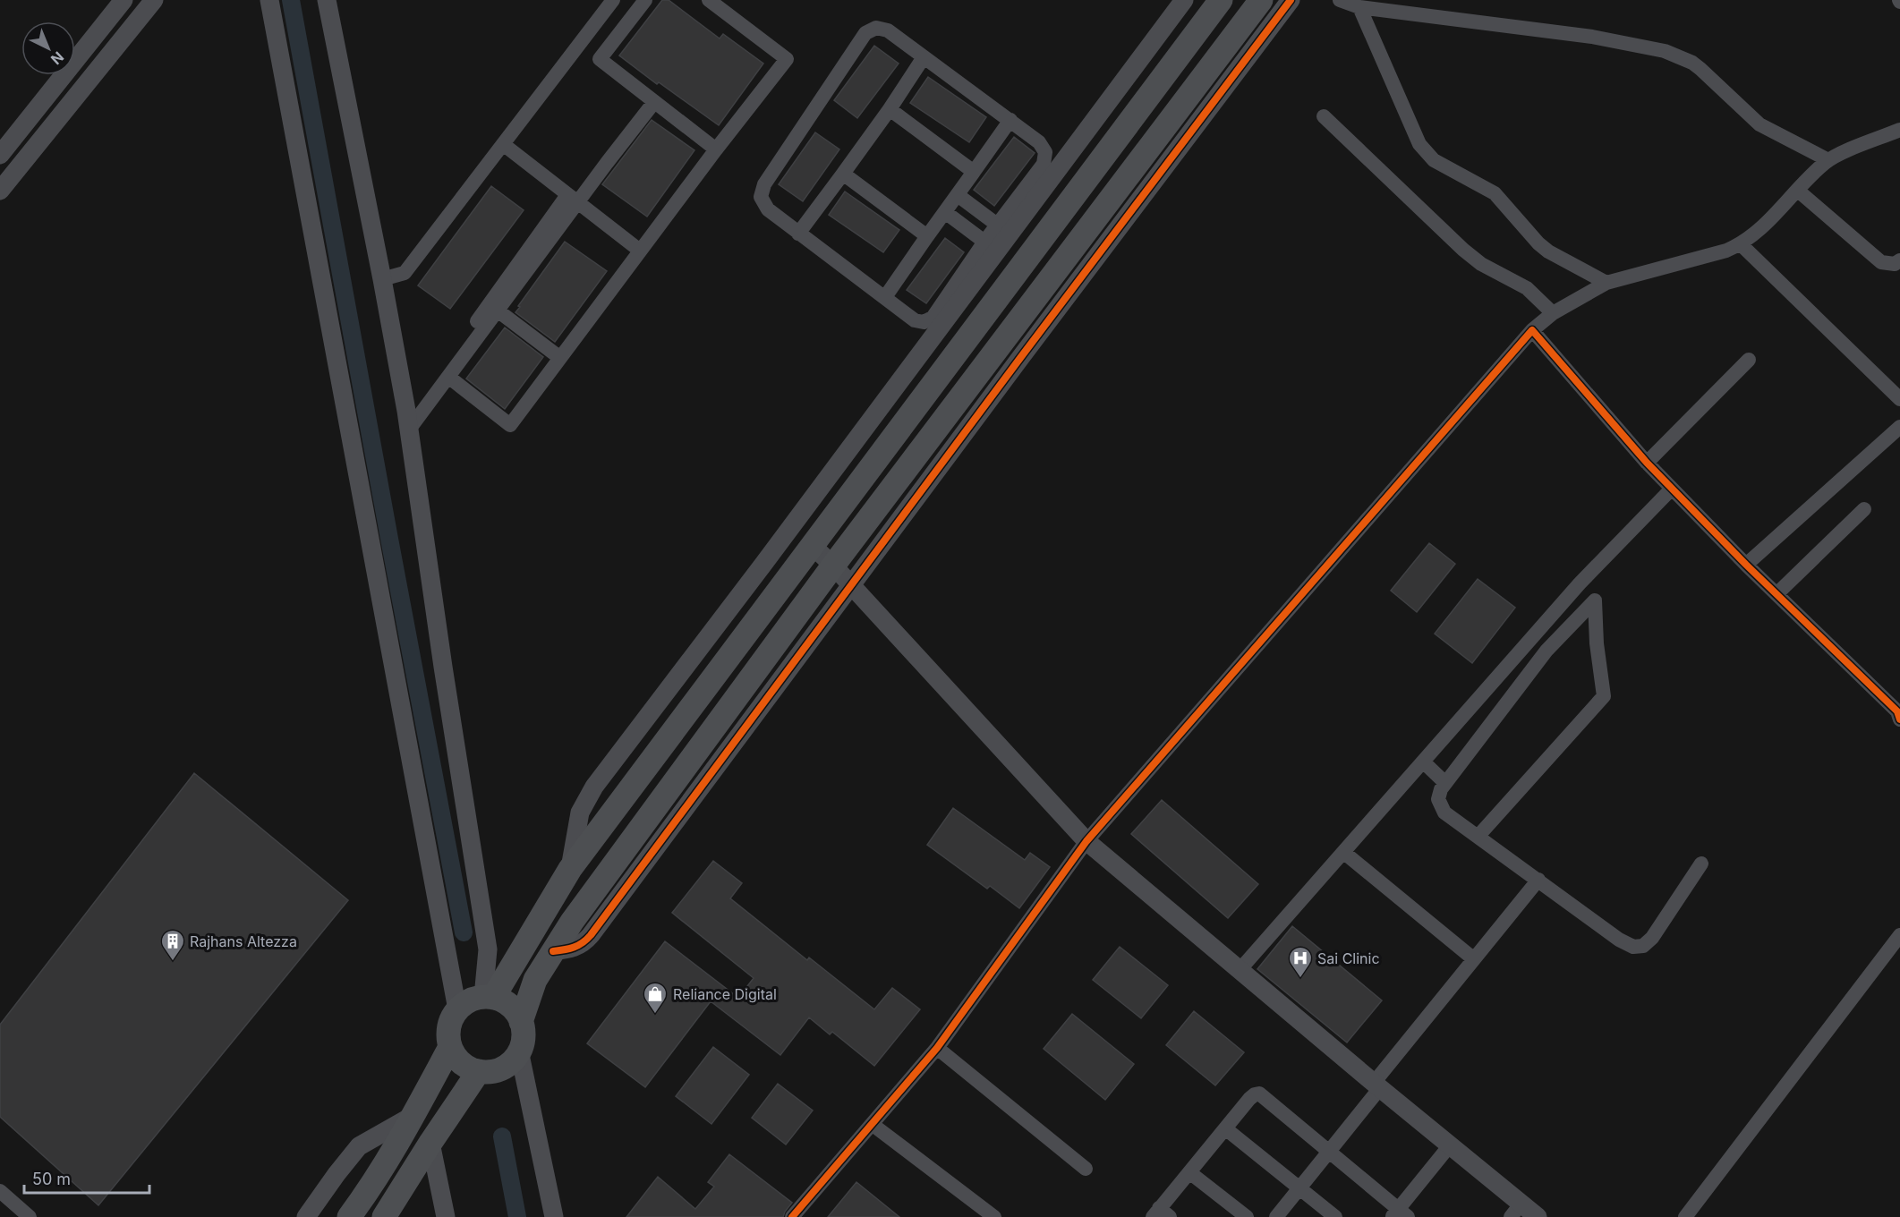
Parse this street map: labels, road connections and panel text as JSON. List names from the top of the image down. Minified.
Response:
{"places":{"building":["Rajhans Altezza"],"hospital":["Sai Clinic"],"shop":["Reliance Digital"]},"scale_bar":"50 m","north":"bottom right"}
